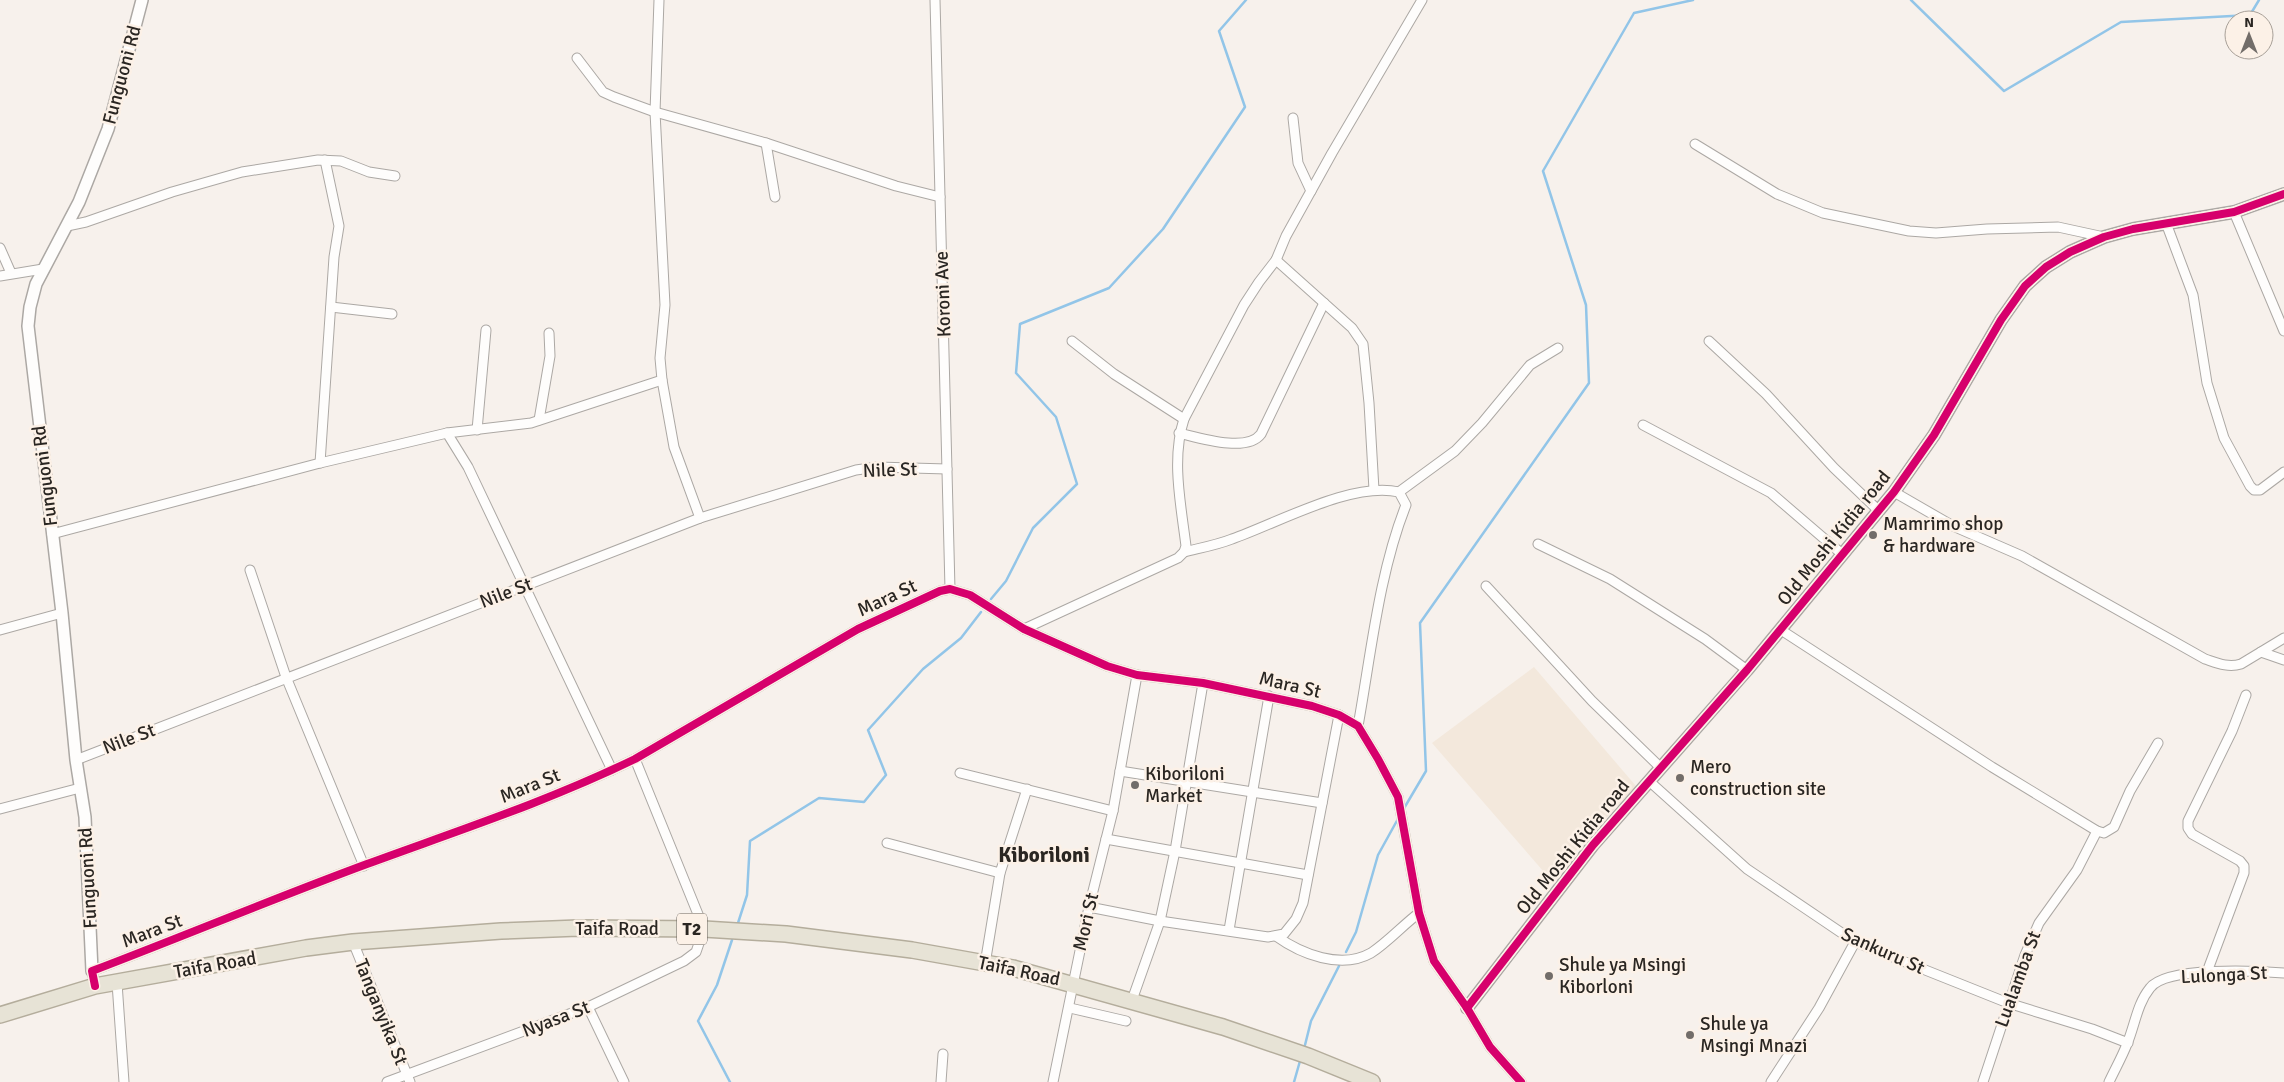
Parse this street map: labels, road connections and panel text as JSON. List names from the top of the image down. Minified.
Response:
{"streets":{"highway":["Taifa Road","T2"],"street":["Funguoni Rd","Koroni Ave","Nile St","Old Moshi Kidia road","Mara St","Mori St","Sankuru St","Lulonga St","Lualamba St","Tanganyika St","Nyasa St"]},"crossings":[["Funguoni Rd","Nile St"],["Funguoni Rd","Mara St"],["Funguoni Rd","Taifa Road"],["Koroni Ave","Nile St"],["Koroni Ave","Mara St"],["Old Moshi Kidia road","Sankuru St"],["Mara St","Mori St"],["Mara St","Taifa Road"],["Mori St","Taifa Road"],["Taifa Road","Tanganyika St"],["Taifa Road","Nyasa St"],["Sankuru St","Lulonga St"],["Sankuru St","Lualamba St"],["Tanganyika St","Nyasa St"]],"districts":["Kiboriloni"],"places":["Mamrimo shop & hardware","Mero construction site","Kiboriloni Market","Shule ya Msingi Kiborloni","Shule ya Msingi Mnazi"],"north":"top"}
